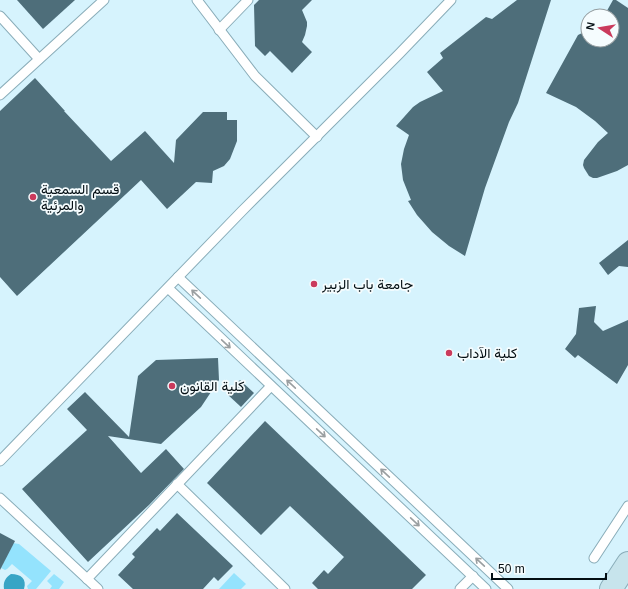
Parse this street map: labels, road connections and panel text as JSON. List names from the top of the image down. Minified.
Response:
{"places":["قسم السمعية والمرئية","جامعة باب الزبير","كلية الآداب","كلية القانون"],"scale_bar":"50 m","north":"left"}
